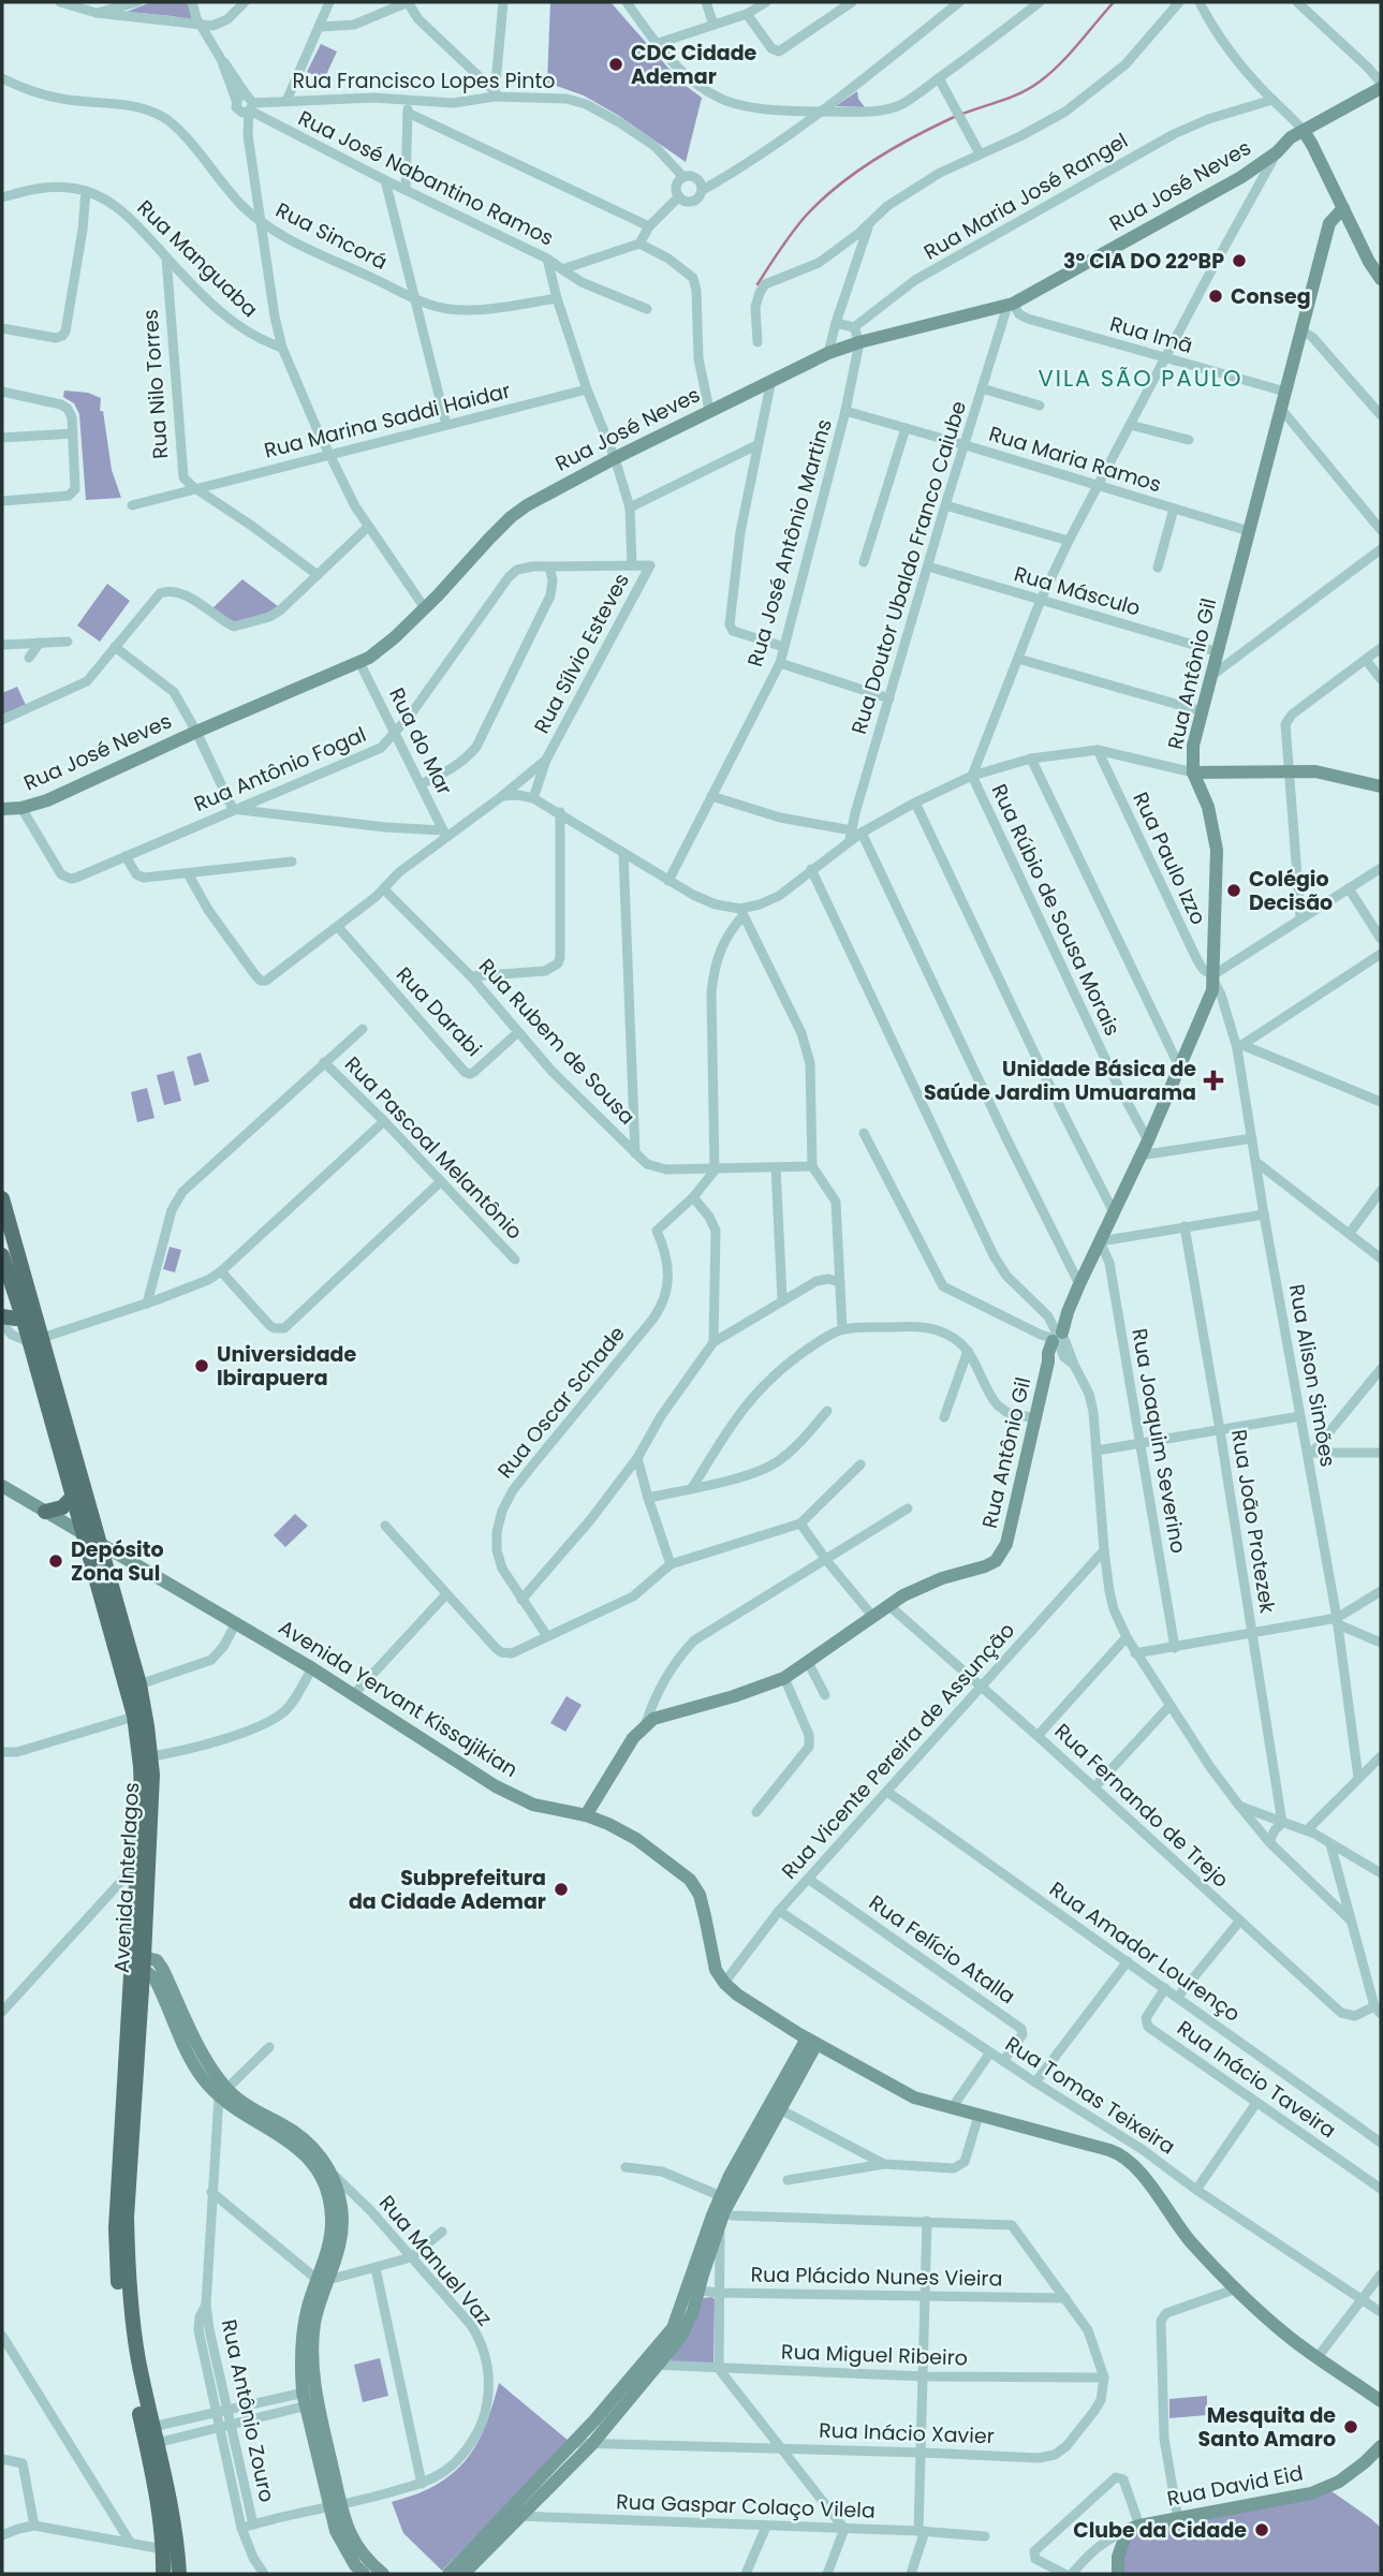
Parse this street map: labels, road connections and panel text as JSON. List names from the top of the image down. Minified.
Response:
{"streets":{"main road":["Avenida Interlagos"],"street":["Rua Francisco Lopes Pinto","Rua José Nabantino Ramos","Rua José Neves","Rua Maria José Rangel","Rua Sincorá","Rua Manguaba","Rua Imã","Rua Nilo Torres","Rua Marina Saddi Haidar","Rua Maria Ramos","Rua José Antônio Martins","Rua Doutor Ubaldo Franco Caiube","Rua Másculo","Rua Sílvio Esteves","Rua Antônio Gil","Rua do Mar","Rua Antônio Fogal","Rua Paulo Izzo","Rua Rúbio de Sousa Morais","Rua Darabi","Rua Rubem de Sousa","Rua Pascoal Melantônio","Rua Alison Simões","Rua Oscar Schade","Rua Joaquim Severino","Rua João Protezek","Avenida Yervant Kissajikian","Rua Vicente Pereira de Assunção","Rua Fernando de Trejo","Rua Felício Atalla","Rua Amador Lourenço","Rua Inácio Taveira","Rua Tomas Teixeira","Rua Manuel Vaz","Rua Plácido Nunes Vieira","Rua Miguel Ribeiro","Rua Antônio Zouro","Rua Inácio Xavier","Rua David Eid","Rua Gaspar Colaço Vilela"]},"crossings":[["Rua Francisco Lopes Pinto","Rua José Nabantino Ramos"],["Rua José Neves","Rua Imã"],["Rua José Neves","Rua José Antônio Martins"],["Rua José Neves","Rua Doutor Ubaldo Franco Caiube"],["Rua José Neves","Rua do Mar"],["Rua José Neves","Rua Antônio Fogal"],["Rua Manguaba","Rua Nilo Torres"],["Rua Imã","Rua Doutor Ubaldo Franco Caiube"],["Rua Imã","Rua Antônio Gil"],["Rua Nilo Torres","Rua Marina Saddi Haidar"],["Rua Maria Ramos","Rua José Antônio Martins"],["Rua Maria Ramos","Rua Doutor Ubaldo Franco Caiube"],["Rua Maria Ramos","Rua Antônio Gil"],["Rua Doutor Ubaldo Franco Caiube","Rua Másculo"],["Rua Másculo","Rua Antônio Gil"],["Rua Sílvio Esteves","Rua Antônio Fogal"],["Rua Antônio Gil","Rua Paulo Izzo"],["Rua Antônio Gil","Rua Rúbio de Sousa Morais"],["Rua Antônio Gil","Rua Alison Simões"],["Rua Antônio Gil","Rua Joaquim Severino"],["Rua Antônio Gil","Avenida Yervant Kissajikian"],["Rua Antônio Gil","Rua Fernando de Trejo"],["Rua do Mar","Rua Antônio Fogal"],["Rua Paulo Izzo","Rua Alison Simões"],["Rua Darabi","Rua Rubem de Sousa"],["Avenida Yervant Kissajikian","Rua Vicente Pereira de Assunção"],["Avenida Yervant Kissajikian","Avenida Interlagos"],["Rua Vicente Pereira de Assunção","Rua Fernando de Trejo"],["Rua Vicente Pereira de Assunção","Rua Felício Atalla"],["Rua Vicente Pereira de Assunção","Rua Amador Lourenço"],["Rua Vicente Pereira de Assunção","Rua Tomas Teixeira"],["Rua Felício Atalla","Rua Tomas Teixeira"],["Rua Amador Lourenço","Rua Inácio Taveira"],["Rua Manuel Vaz","Rua Antônio Zouro"],["Rua Miguel Ribeiro","Rua Inácio Xavier"]],"districts":["VILA SÃO PAULO"],"places":{"other":["CDC Cidade Ademar","3° CIA DO 22°BP","Conseg","Colégio Decisão","Universidade Ibirapuera","Depósito Zona Sul","Subprefeitura da Cidade Ademar","Mesquita de Santo Amaro","Clube da Cidade"],"health":["Unidade Básica de Saúde Jardim Umuarama"]}}
